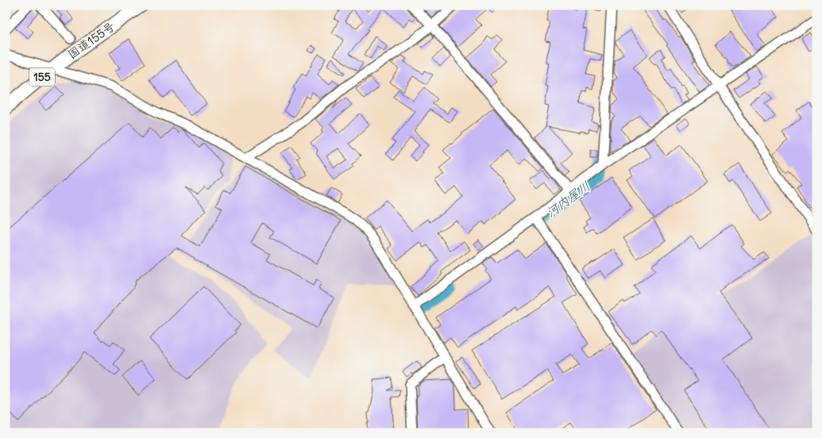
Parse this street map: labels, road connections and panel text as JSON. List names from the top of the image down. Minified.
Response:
{"streets":{"highway":["国道155号","155"]},"water":["河内屋川"]}
